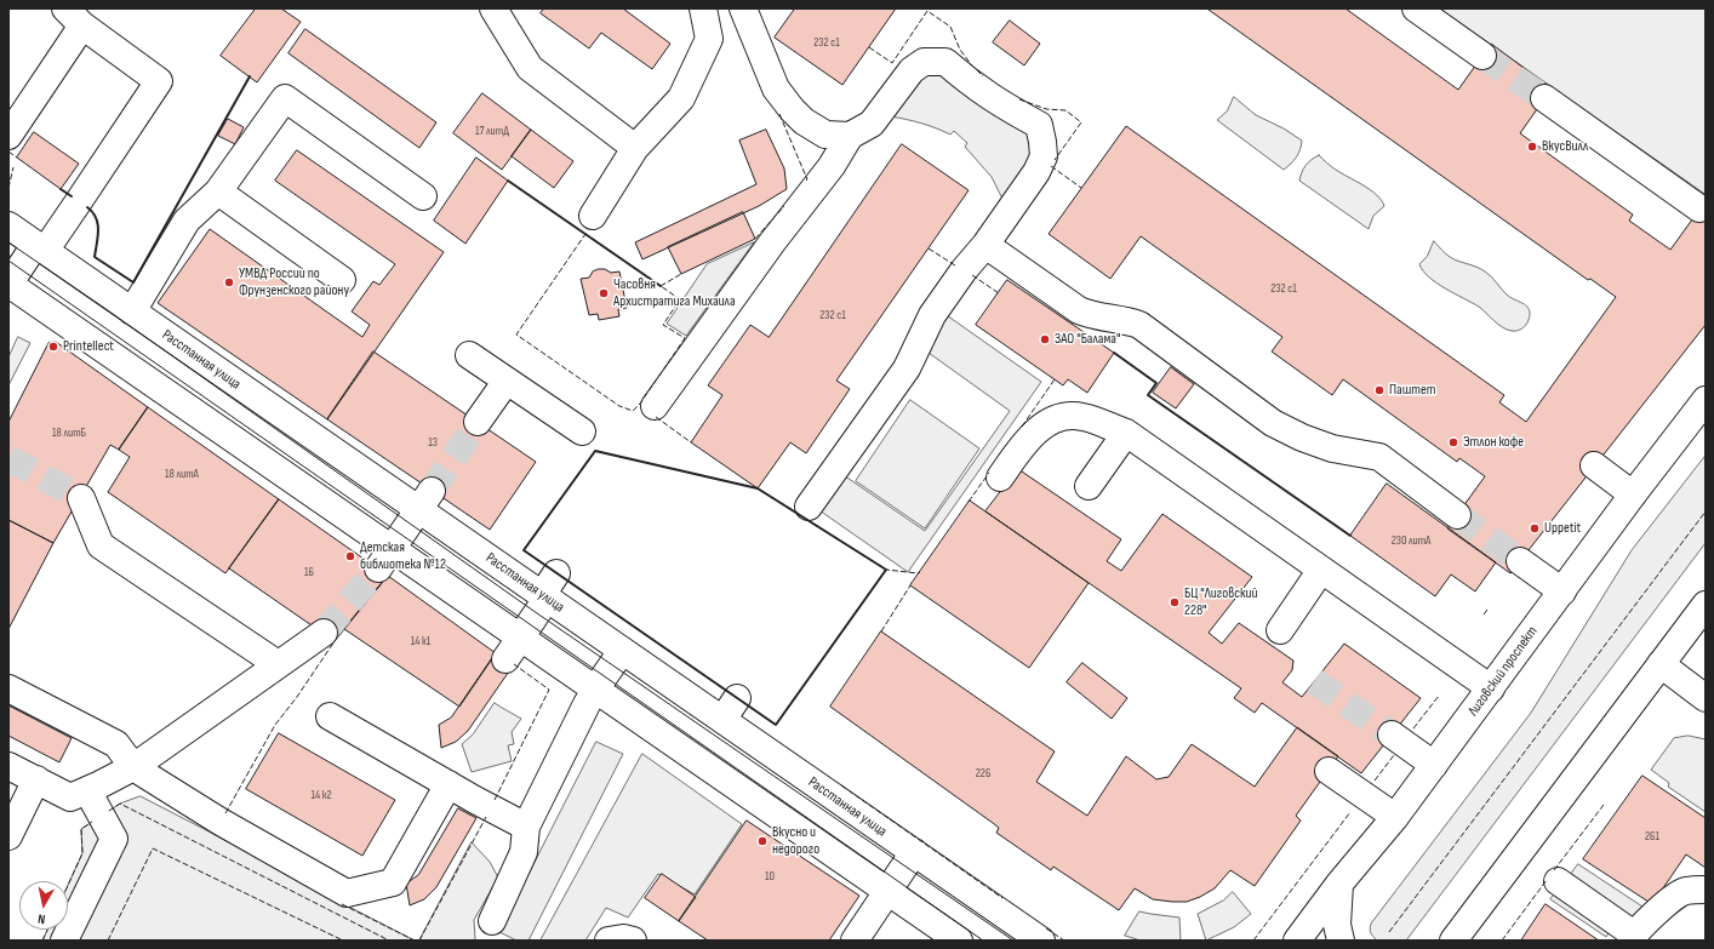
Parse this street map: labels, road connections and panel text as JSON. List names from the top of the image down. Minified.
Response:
{"streets":{"street":["Расстанная улица","Лиговский проспект"]},"places":["ВкусВилл","УМВД России по Фрунзенского району","Часовня Архистратига Михаила","ЗАО \"Балама\"","Printellect","Паштет","Этлон кофе","Uppetit","Детская библиотека №12","БЦ \"Лиговский 228\"","Вкусно и недорого"],"house_numbers":["232 с1","17 литД","232 с1","232 с1","18 литБ","13","18 литА","230 литА","16","14 к1","226","14 к2","261","10"],"north":"bottom"}
